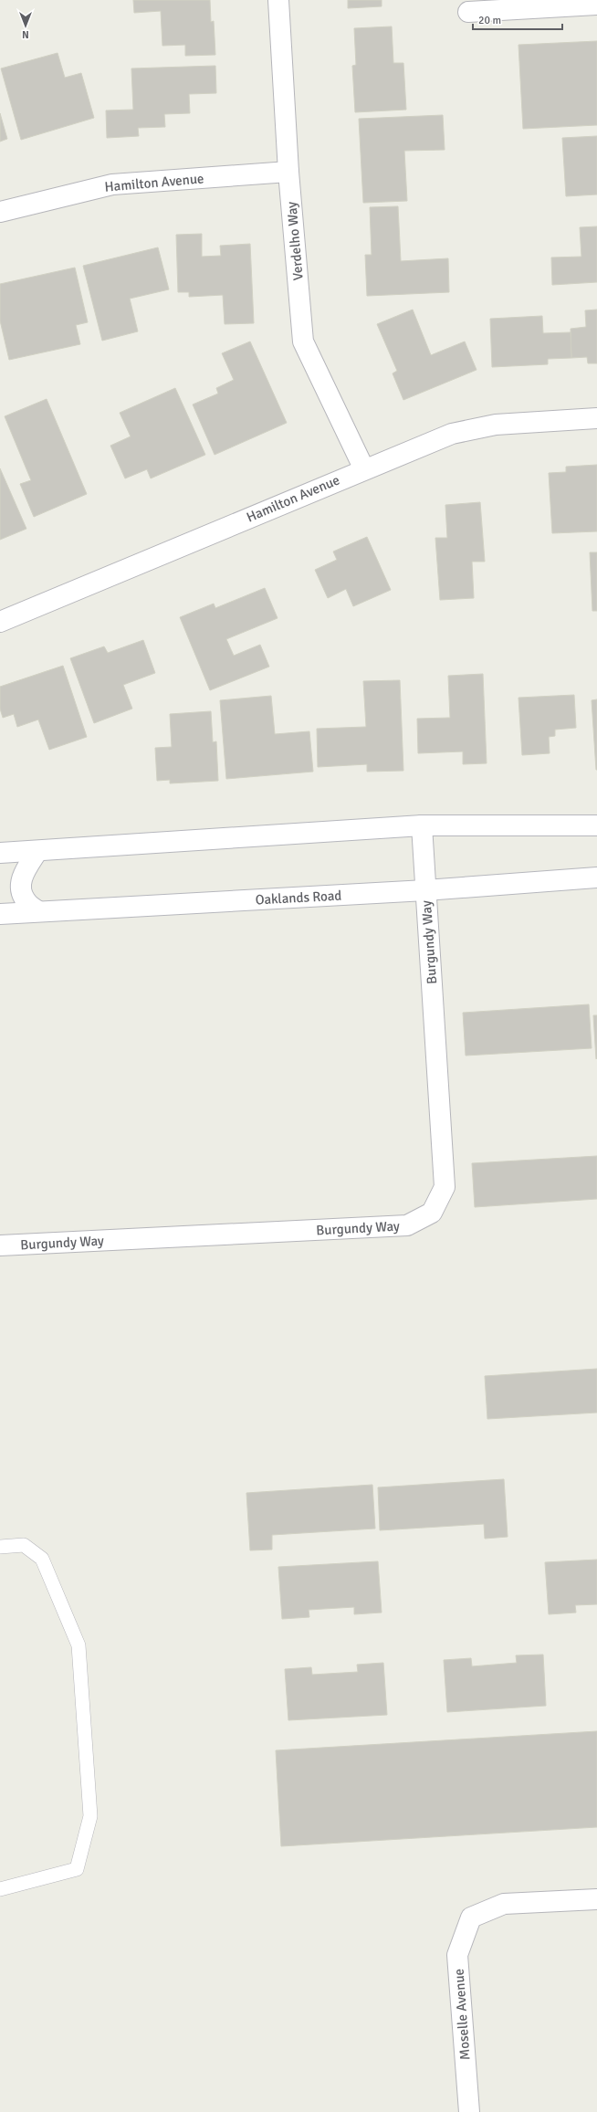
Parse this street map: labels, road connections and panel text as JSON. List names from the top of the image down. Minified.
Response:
{"streets":{"street":["Hamilton Avenue","Verdelho Way","Oaklands Road","Burgundy Way","Moselle Avenue"]},"crossings":[["Hamilton Avenue","Verdelho Way"],["Oaklands Road","Burgundy Way"]],"scale_bar":"20 m","north":"bottom"}
